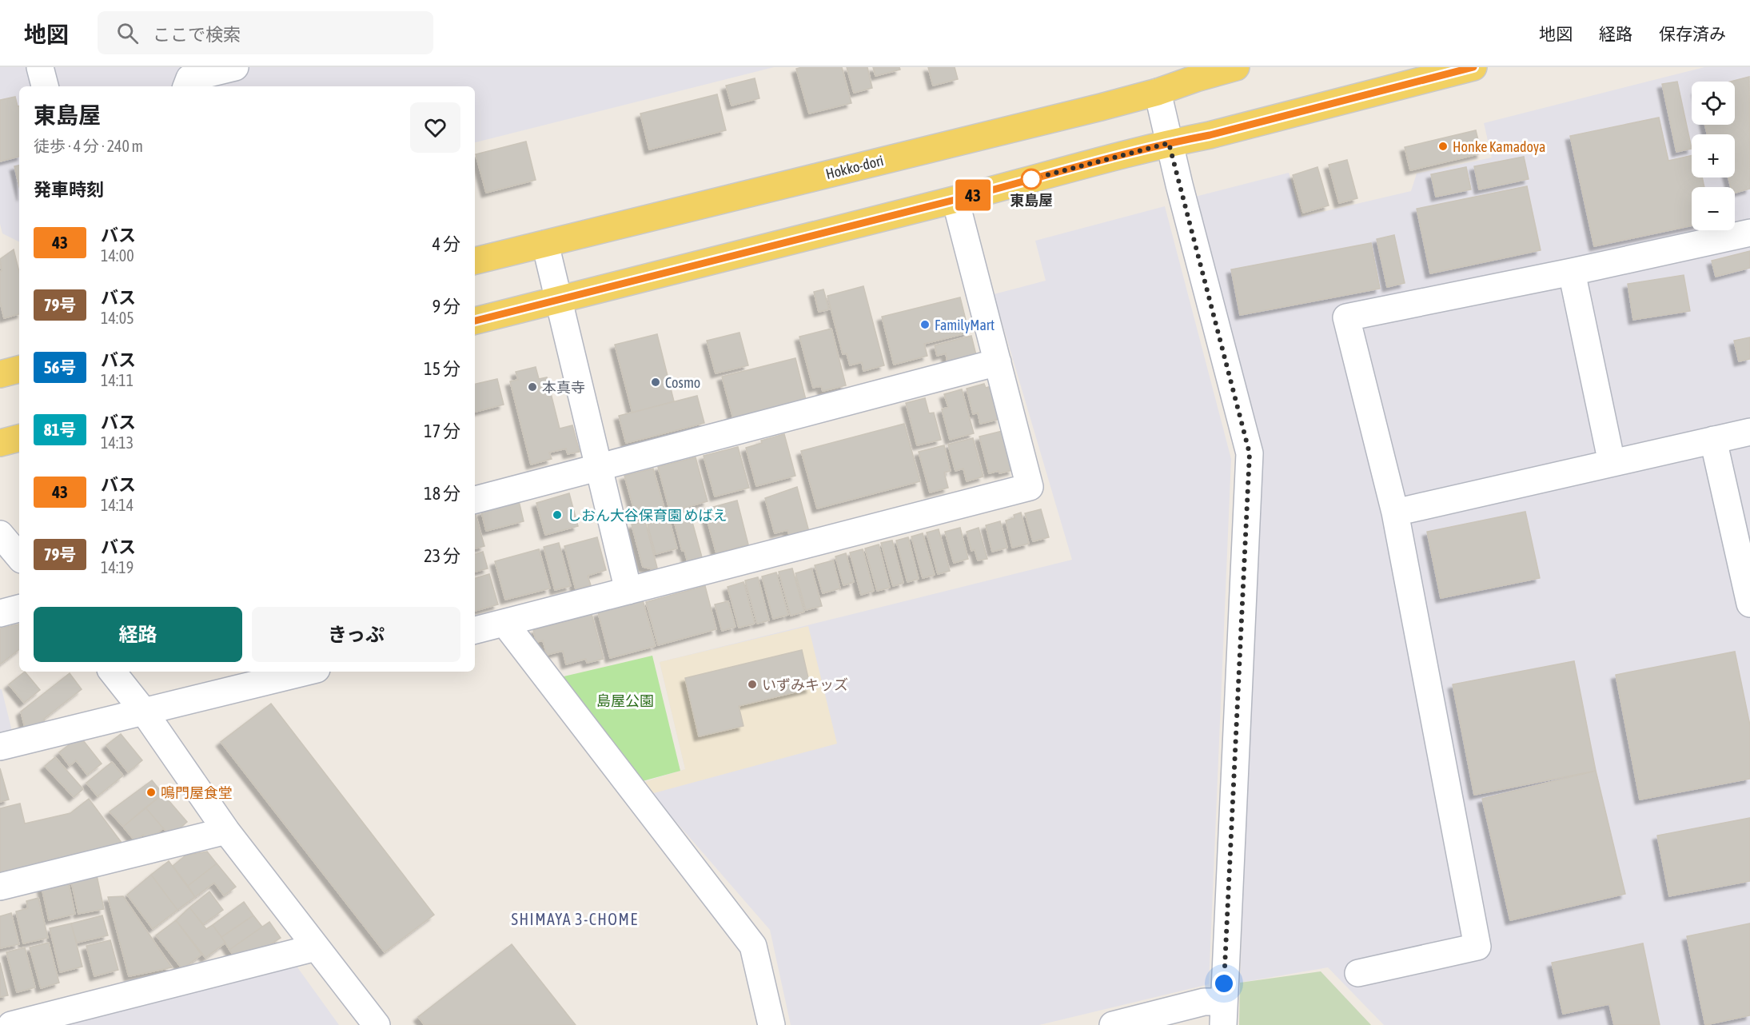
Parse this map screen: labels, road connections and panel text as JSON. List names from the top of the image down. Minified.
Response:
{"streets":{"main road":["Hokko-dori"]},"districts":["SHIMAYA 3-CHOME"],"parks":["島屋公園"],"places":["Honke Kamadoya","東島屋","FamilyMart","Cosmo","本真寺","しおん大谷保育園 めばえ","いずみキッズ","鳴門屋食堂"],"lines":["bus line 43"],"page":{"header":"地図","search":"ここで検索","nav":["地図","経路","保存済み"],"on_map":"43","map_buttons":["+","−"],"heading":[["東島屋","徒歩 · 4 分 · 240 m"],"発車時刻"],"list":[{"mark":"43","name":"バス","note":"14:00","value":"4 分"},{"mark":"79号","name":"バス","note":"14:05","value":"9 分"},{"mark":"56号","name":"バス","note":"14:11","value":"15 分"},{"mark":"81号","name":"バス","note":"14:13","value":"17 分"},{"mark":"43","name":"バス","note":"14:14","value":"18 分"},{"mark":"79号","name":"バス","note":"14:19","value":"23 分"}],"buttons":["経路","きっぷ"]}}
